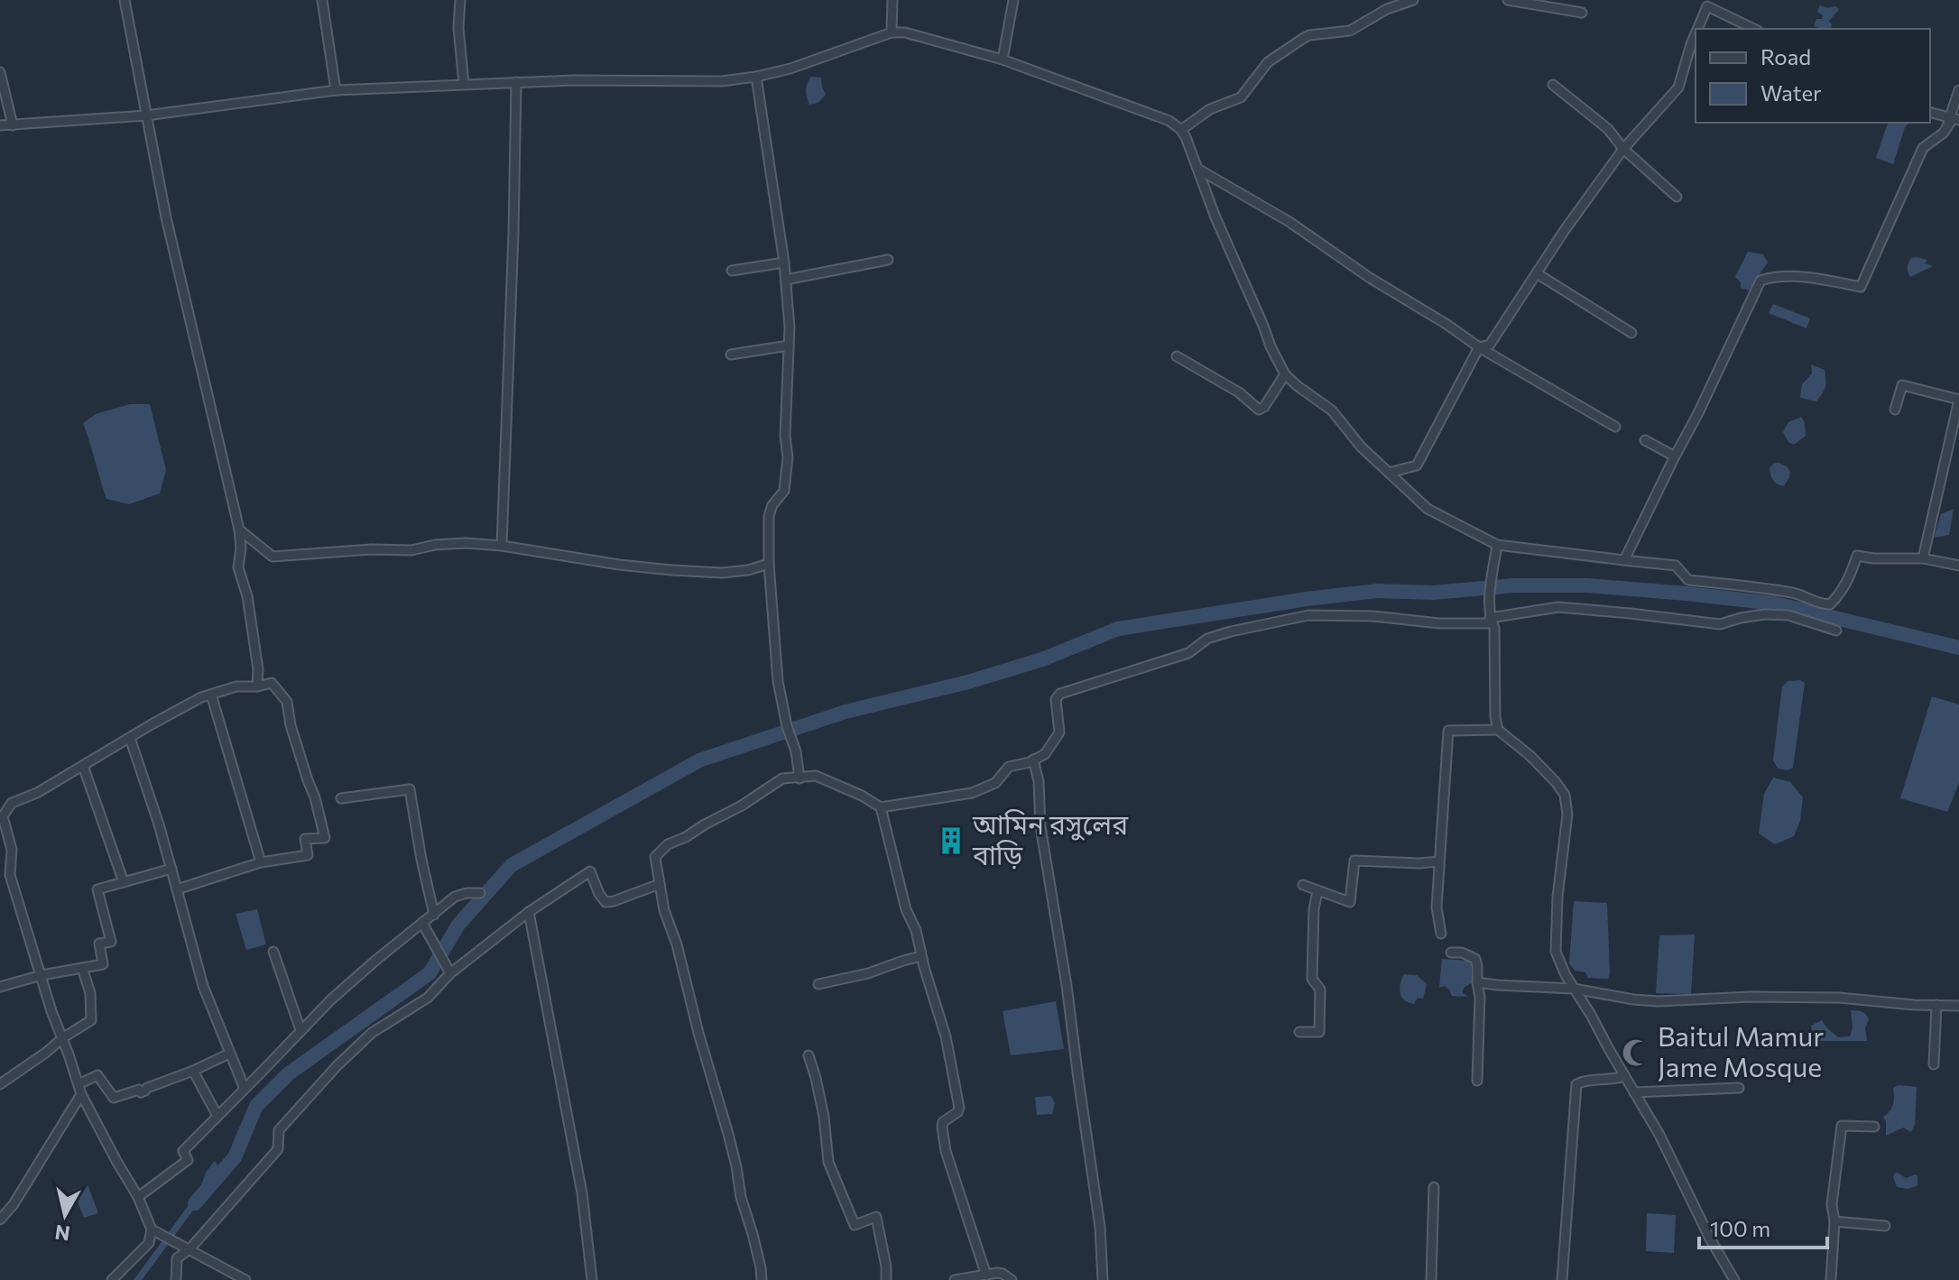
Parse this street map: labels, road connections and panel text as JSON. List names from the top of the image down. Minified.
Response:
{"places":{"building":["আমিন রসুলের বাড়ি"],"mosque":["Baitul Mamur Jame Mosque"]},"legend":["Road","Water"],"scale_bar":"100 m","north":"bottom"}
